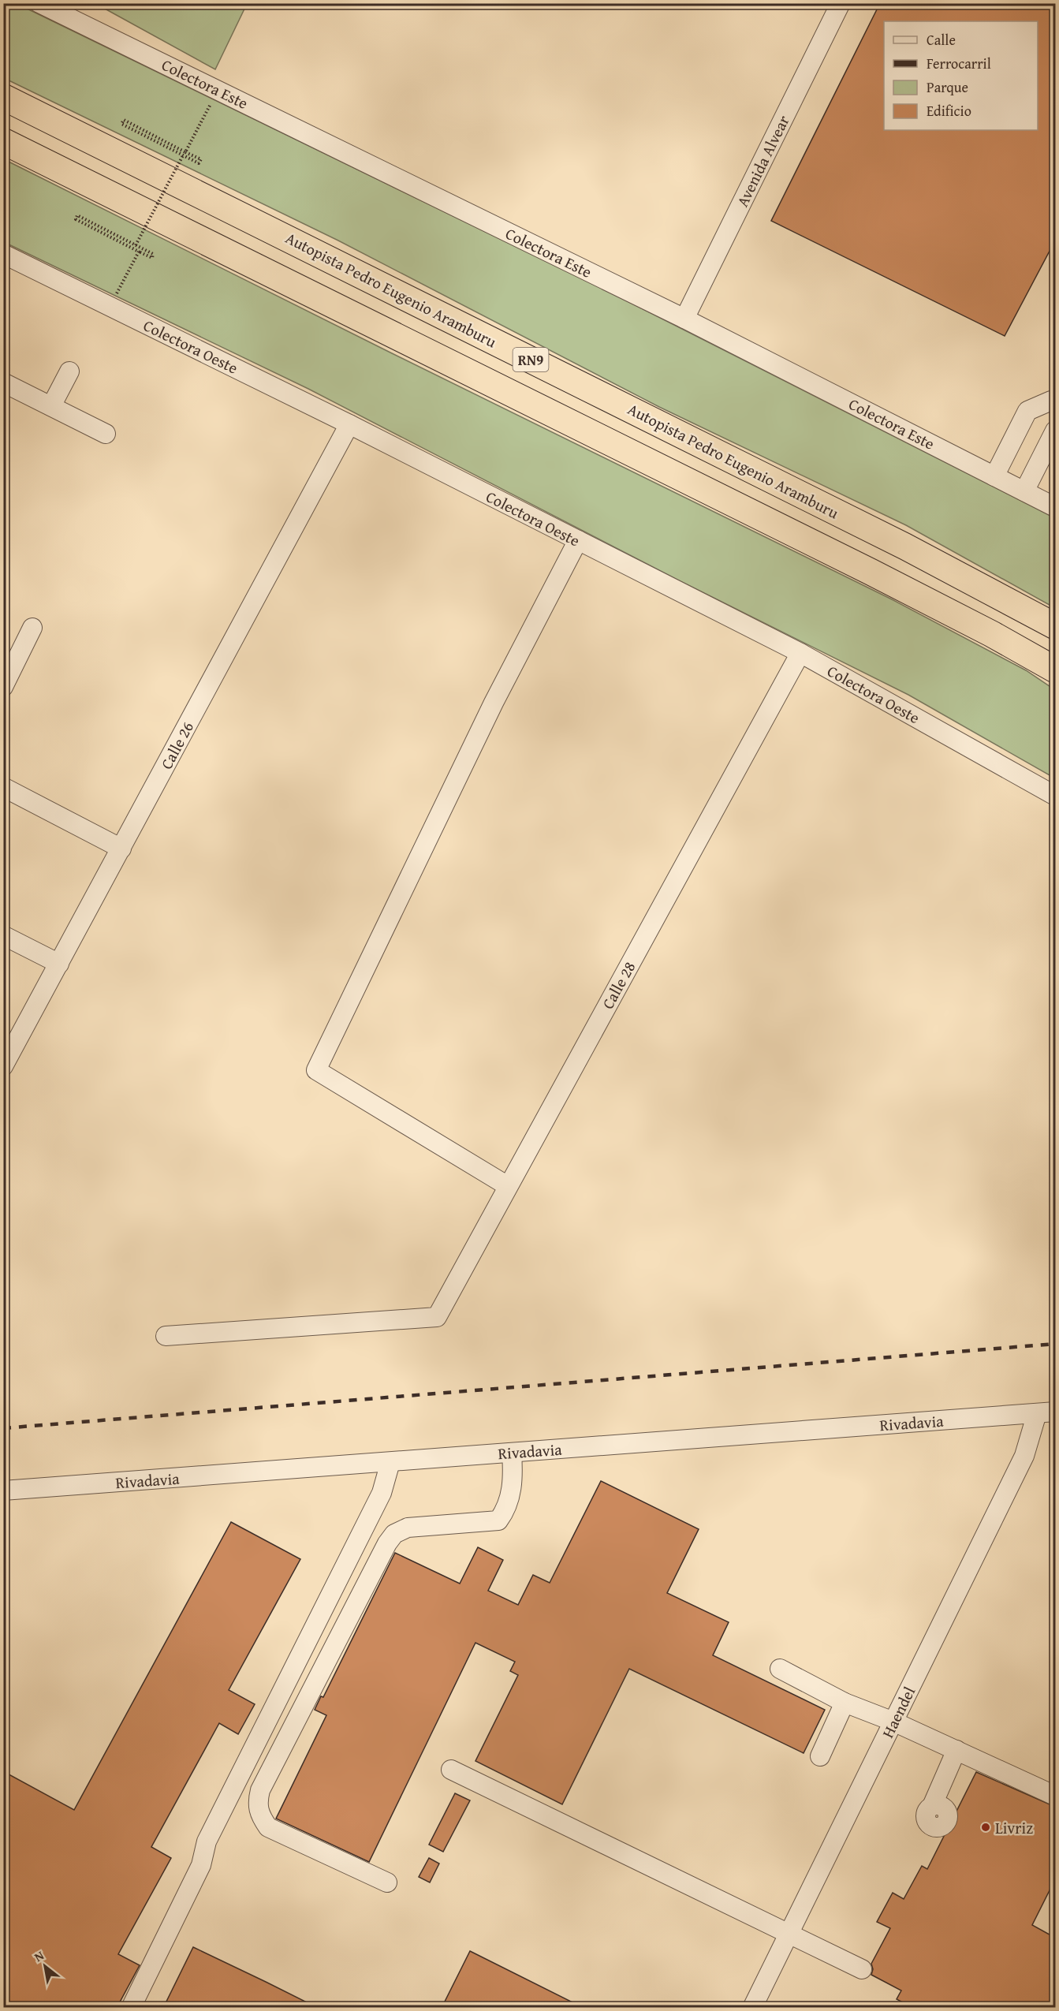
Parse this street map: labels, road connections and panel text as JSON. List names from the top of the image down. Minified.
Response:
{"streets":{"highway":["Autopista Pedro Eugenio Aramburu","RN9"],"street":["Colectora Este","Avenida Alvear","Colectora Oeste","Calle 26","Calle 28","Rivadavia","Haendel"]},"crossings":[["Colectora Este","Avenida Alvear"],["Colectora Oeste","Calle 26"],["Colectora Oeste","Calle 28"],["Rivadavia","Haendel"]],"places":["Livriz"],"legend":["Calle","Ferrocarril","Parque","Edificio"],"north":"top left"}
